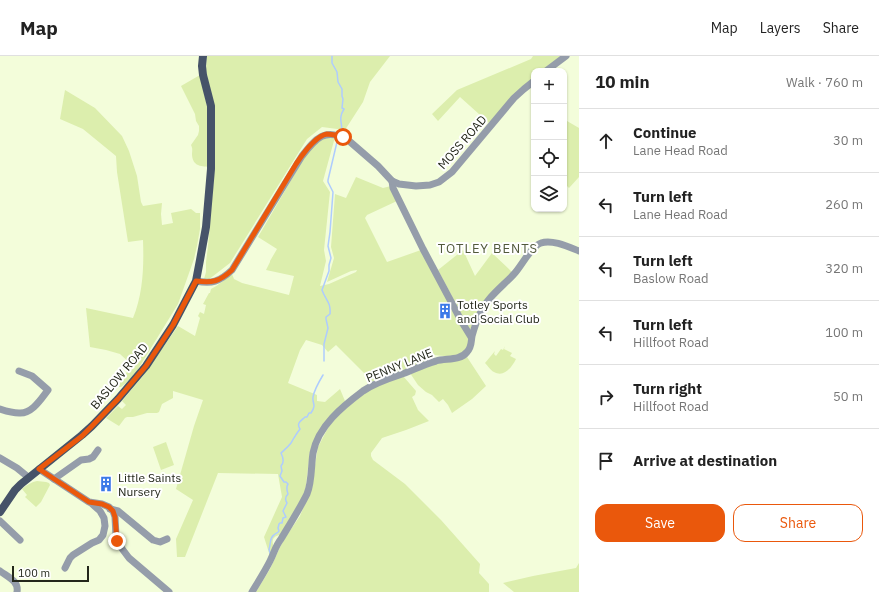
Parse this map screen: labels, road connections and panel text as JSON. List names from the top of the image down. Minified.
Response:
{"streets":{"main road":["BASLOW ROAD"],"street":["MOSS ROAD","PENNY LANE"]},"districts":["TOTLEY BENTS"],"places":{"building":["Totley Sports and Social Club","Little Saints Nursery"]},"scale_bar":"100 m","page":{"header":"Map","nav":["Map","Layers","Share"],"heading":["10 min","Walk · 760 m"],"map_buttons":["+","−"],"list":[["Continue","Lane Head Road","30 m"],["Turn left","Lane Head Road","260 m"],["Turn left","Baslow Road","320 m"],["Turn left","Hillfoot Road","100 m"],["Turn right","Hillfoot Road","50 m"],"Arrive at destination"],"buttons":["Save","Share"],"scale":"100 m"}}
